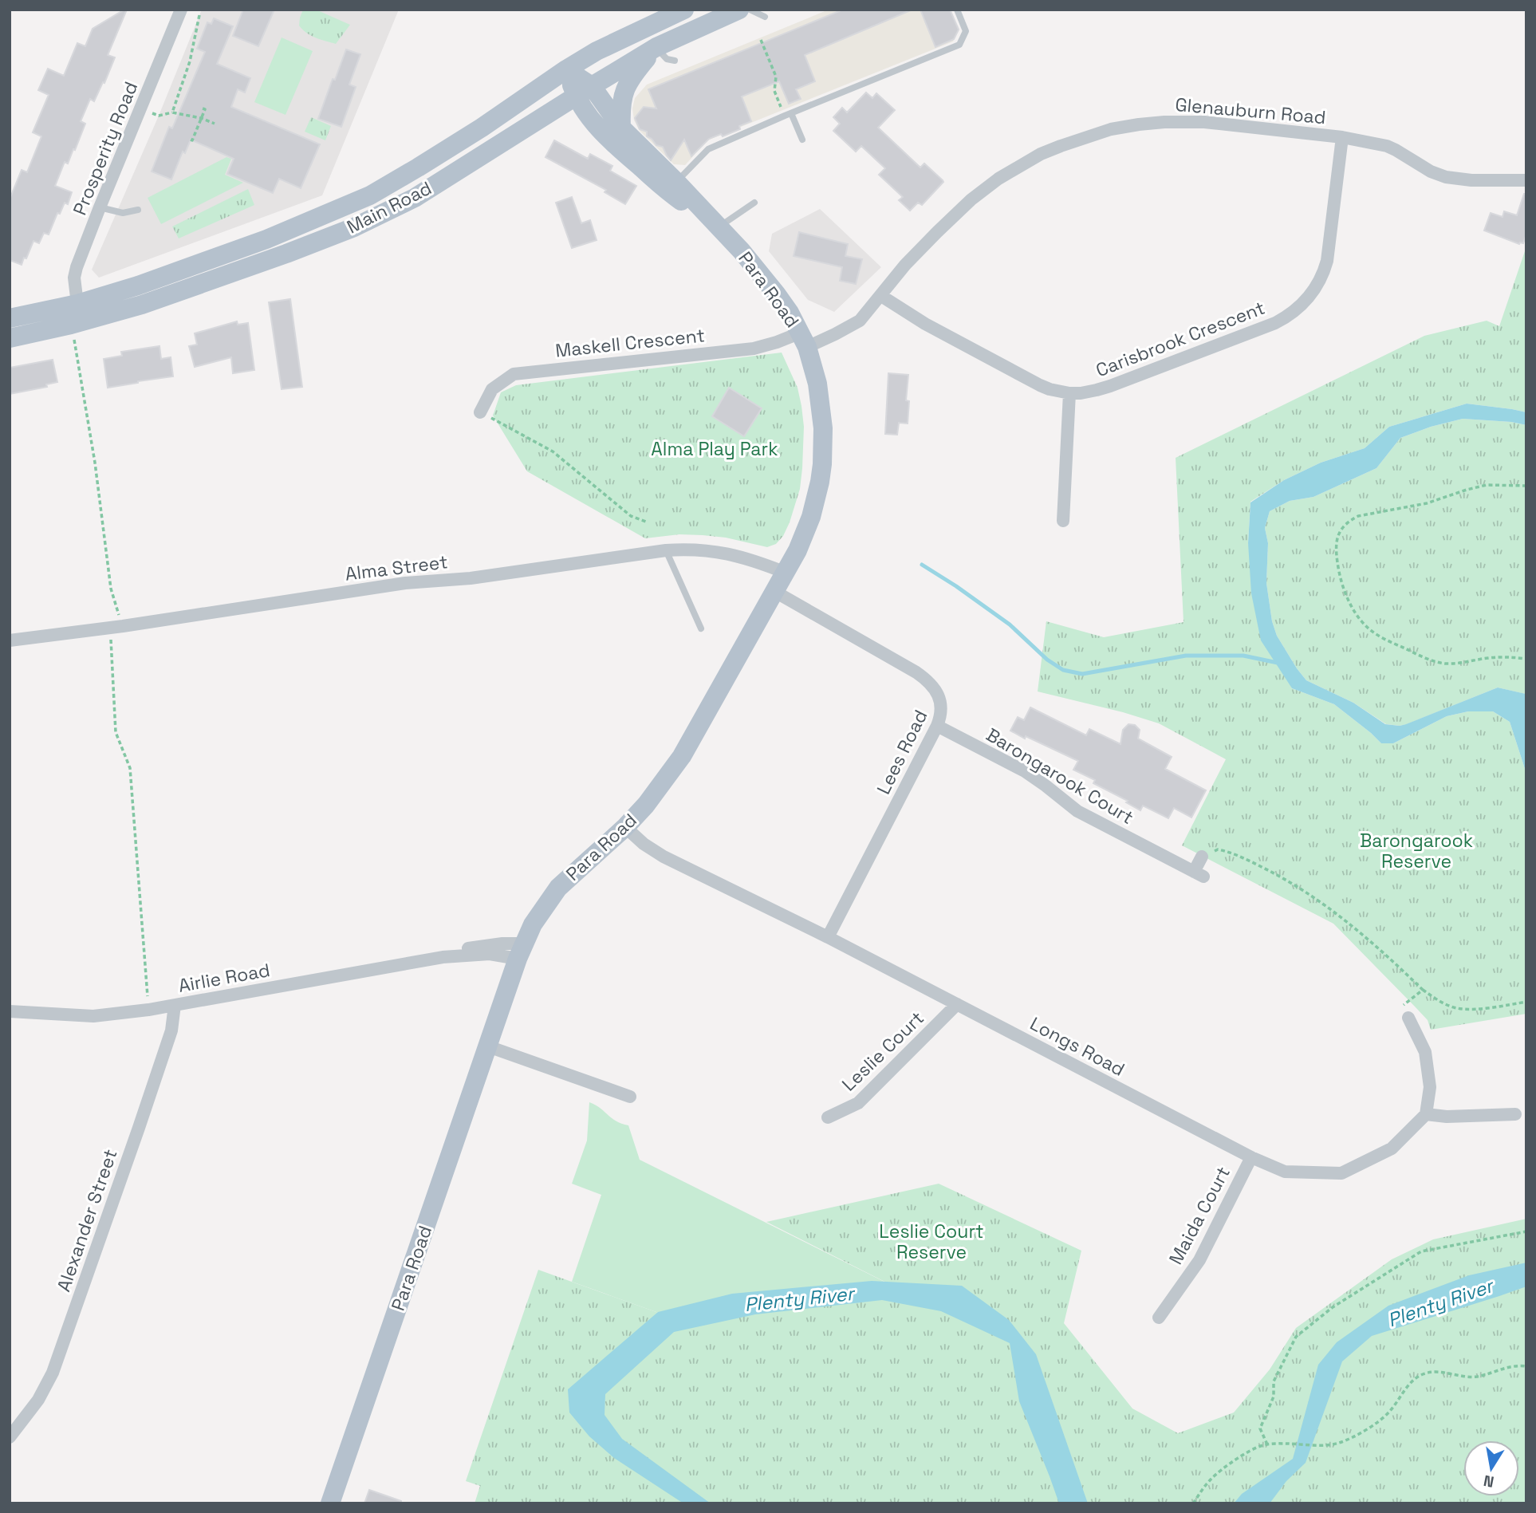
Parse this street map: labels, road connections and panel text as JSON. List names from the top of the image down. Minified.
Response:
{"streets":{"main road":["Main Road","Para Road"],"street":["Glenauburn Road","Prosperity Road","Carisbrook Crescent","Maskell Crescent","Alma Street","Lees Road","Barongarook Court","Airlie Road","Longs Road","Leslie Court","Maida Court","Alexander Street"]},"crossings":[["Glenauburn Road","Para Road"],["Glenauburn Road","Carisbrook Crescent"],["Glenauburn Road","Maskell Crescent"],["Prosperity Road","Main Road"],["Main Road","Para Road"],["Para Road","Maskell Crescent"],["Para Road","Alma Street"],["Para Road","Lees Road"],["Para Road","Airlie Road"],["Para Road","Longs Road"],["Lees Road","Barongarook Court"],["Lees Road","Longs Road"],["Airlie Road","Alexander Street"],["Longs Road","Leslie Court"],["Longs Road","Maida Court"]],"water":["Plenty River"],"parks":["Alma Play Park","Barongarook Reserve","Leslie Court Reserve"],"north":"bottom"}
